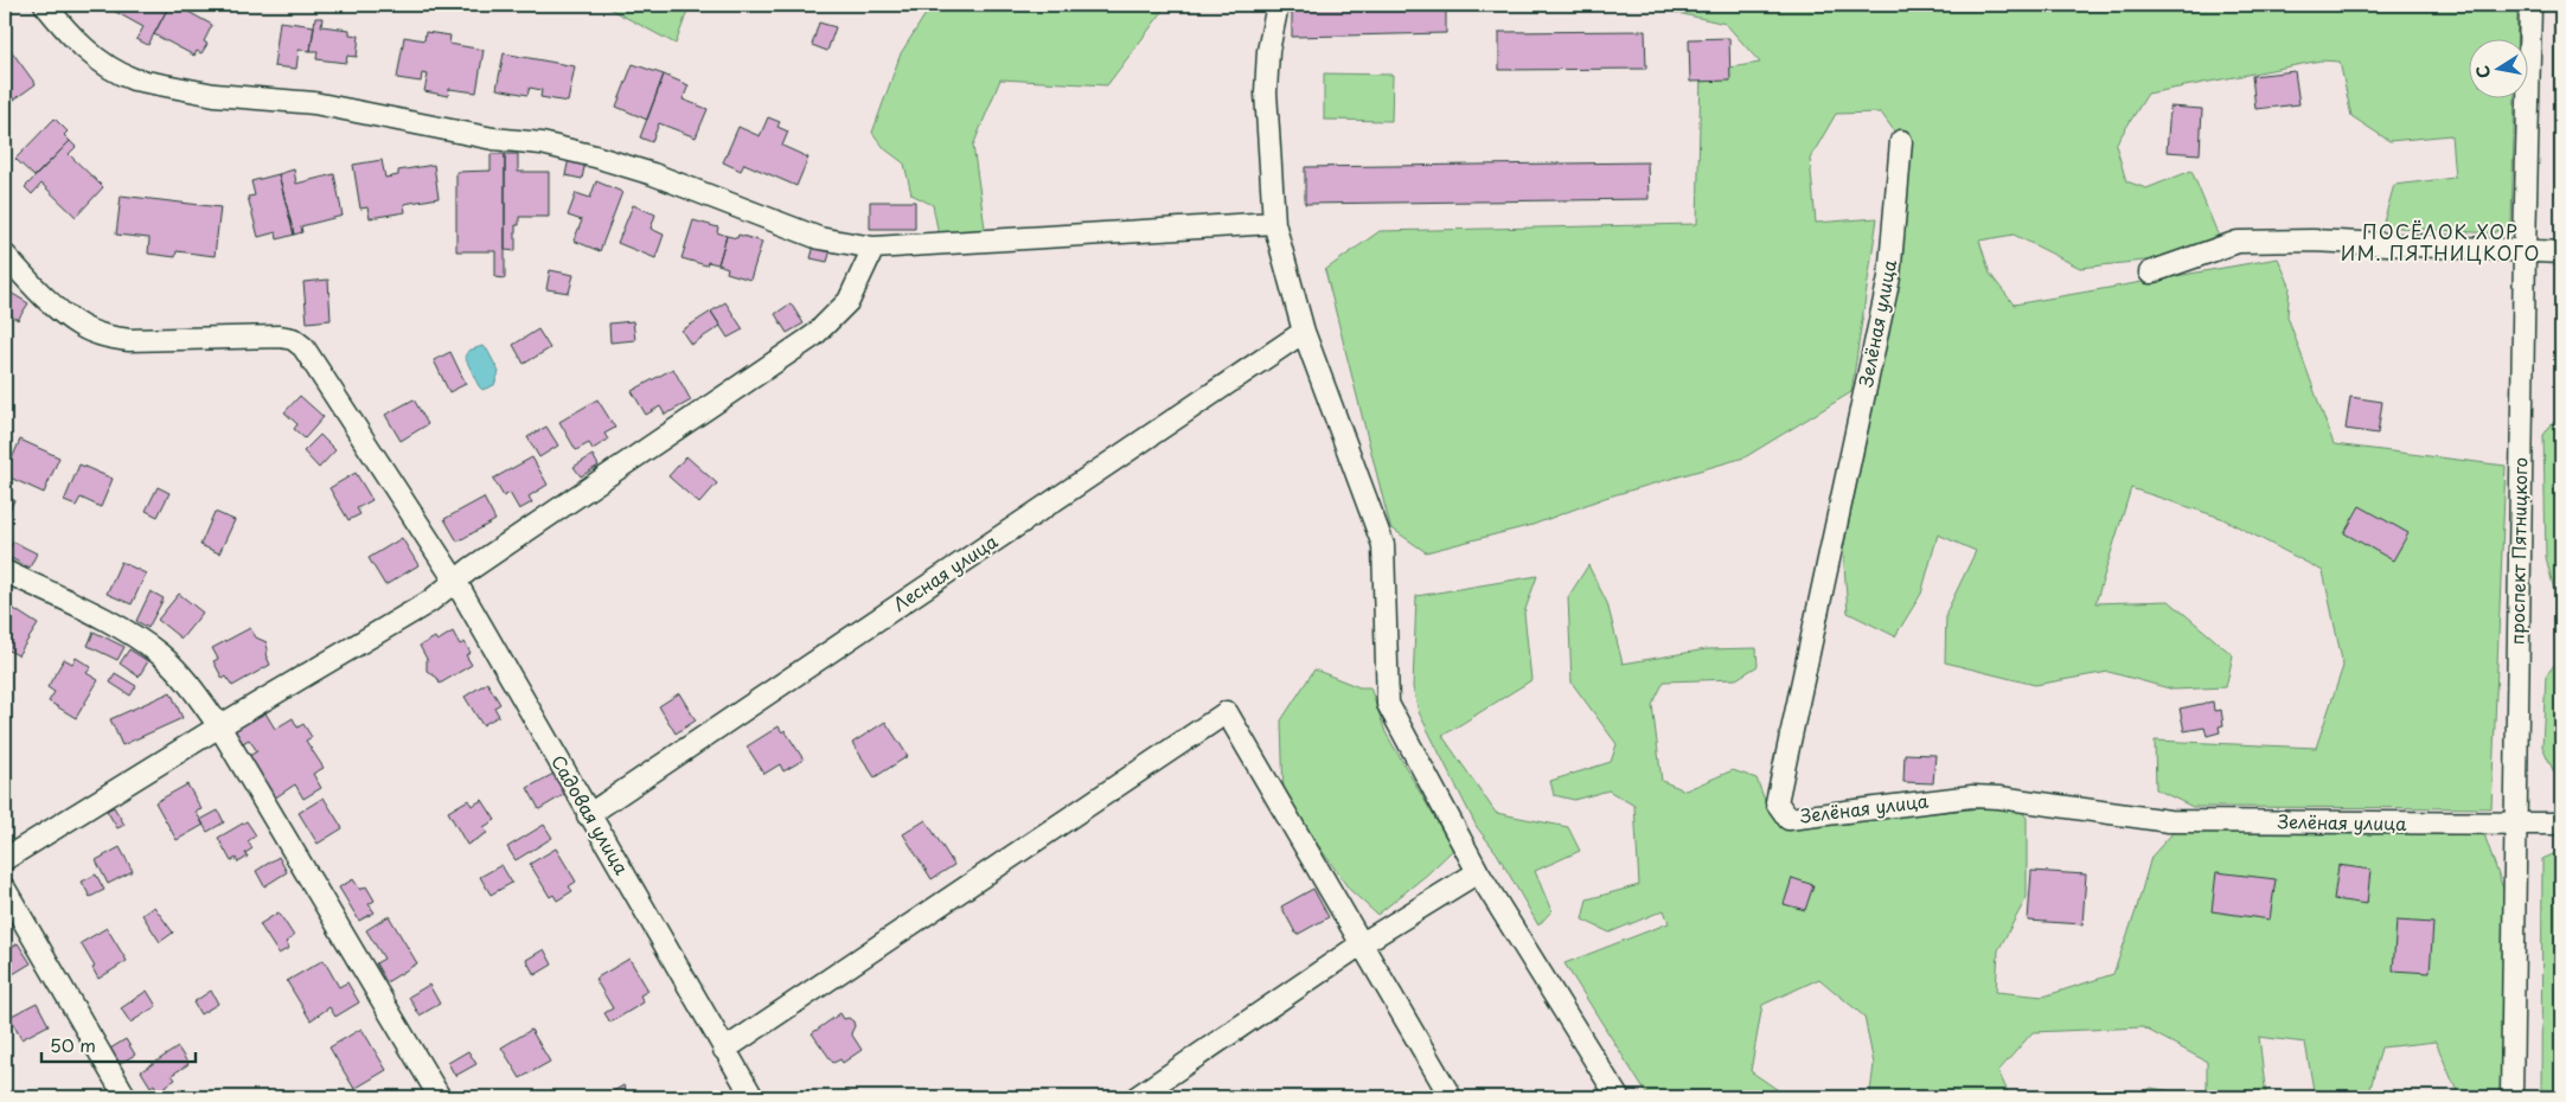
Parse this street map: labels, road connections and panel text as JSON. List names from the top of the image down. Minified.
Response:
{"streets":{"street":["Зелёная улица","проспект Пятницкого","Лесная улица","Садовая улица"]},"crossings":[["Зелёная улица","проспект Пятницкого"],["Лесная улица","Садовая улица"]],"districts":["ПОСЁЛОК ХОР ИМ. ПЯТНИЦКОГО"],"scale_bar":"50 m","north":"left"}
